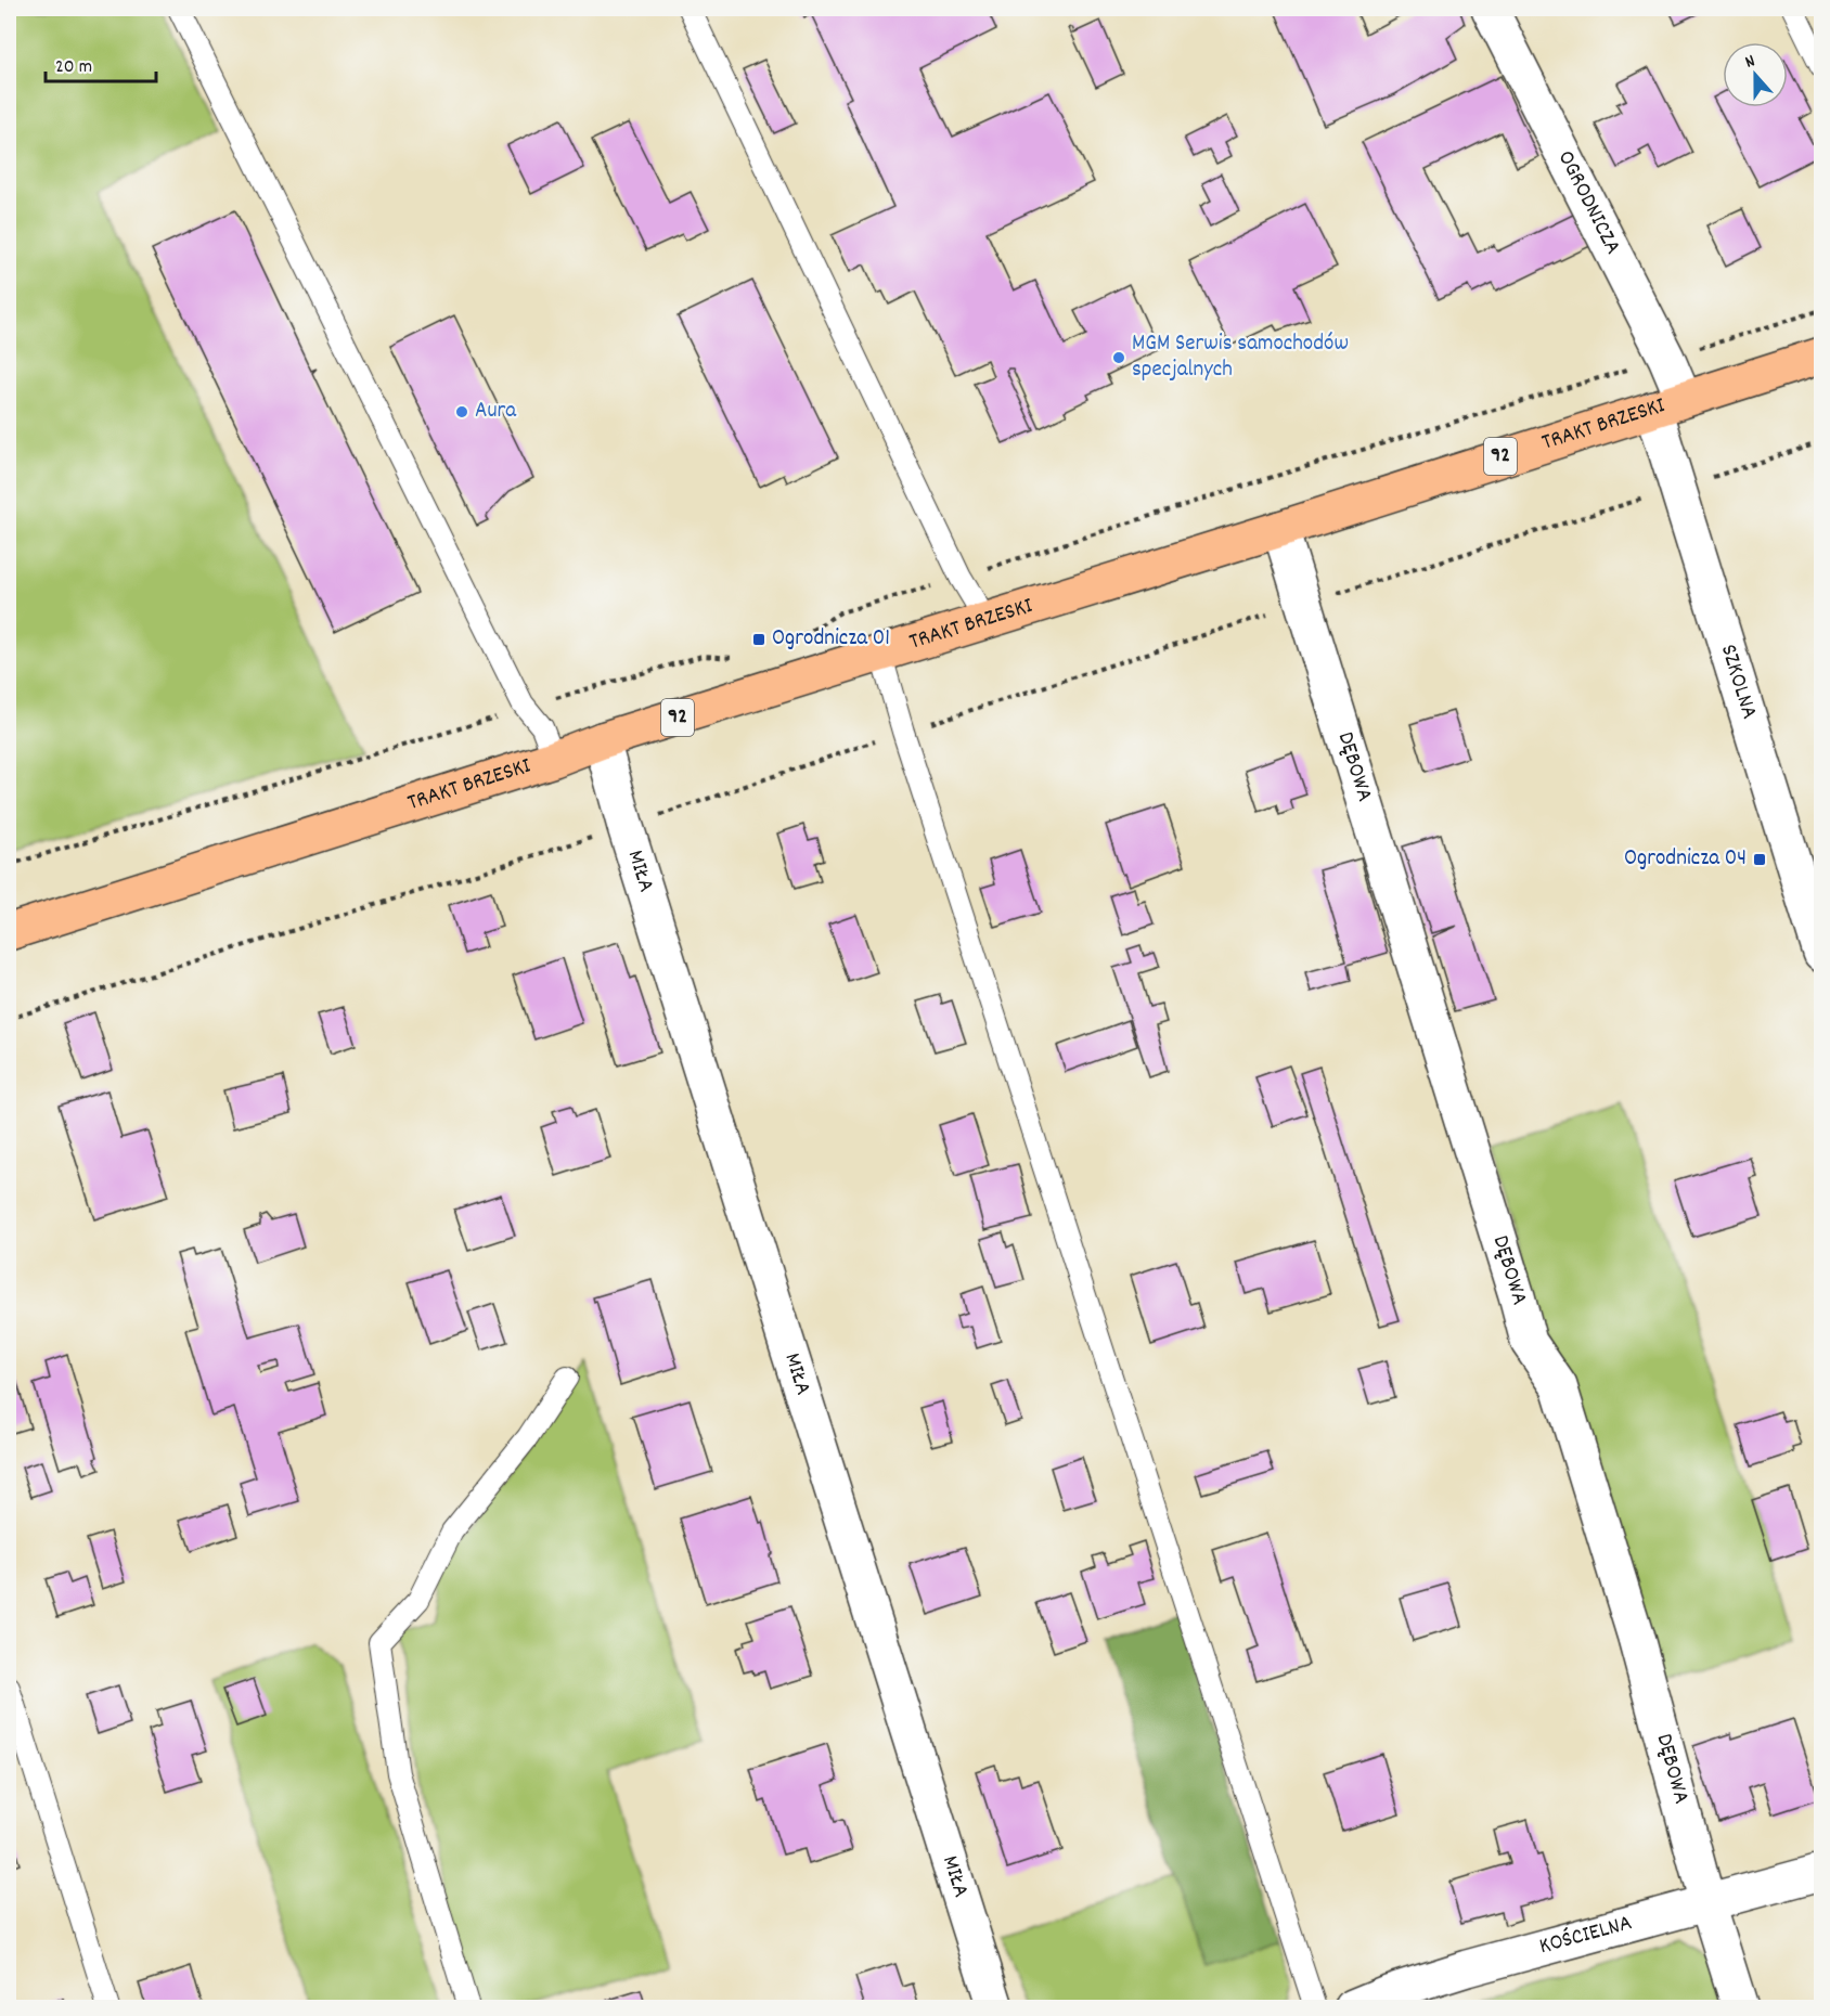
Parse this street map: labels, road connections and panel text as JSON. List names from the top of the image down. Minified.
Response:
{"streets":{"main road":["TRAKT BRZESKI","92"],"street":["OGRODNICZA","SZKOLNA","DĘBOWA","MIŁA","KOŚCIELNA"]},"crossings":[["OGRODNICZA","TRAKT BRZESKI"],["OGRODNICZA","SZKOLNA"],["TRAKT BRZESKI","SZKOLNA"],["TRAKT BRZESKI","DĘBOWA"],["TRAKT BRZESKI","MIŁA"],["DĘBOWA","KOŚCIELNA"]],"places":{"other":["MGM Serwis samochodów specjalnych","Aura"],"transit":["Ogrodnicza 01","Ogrodnicza 04"]},"scale_bar":"20 m","north":"top"}
